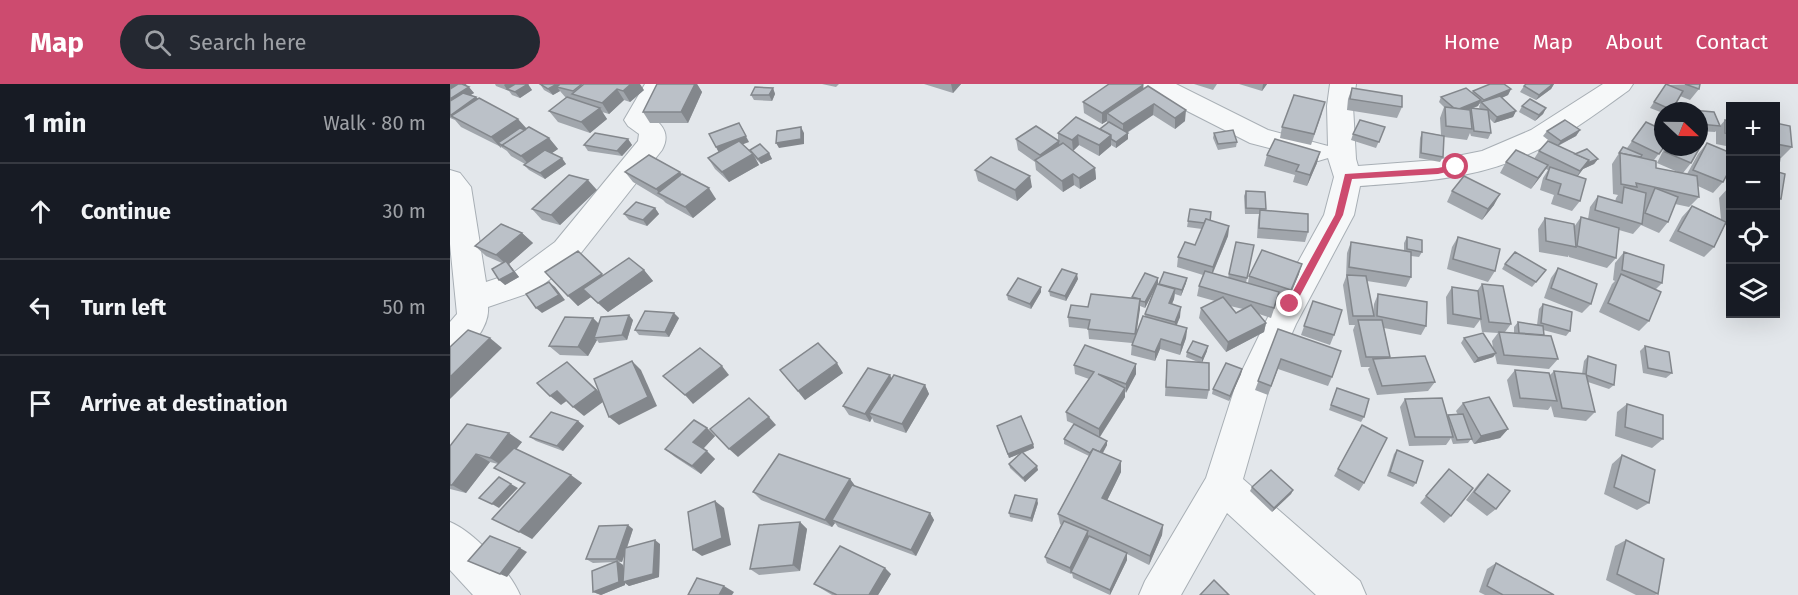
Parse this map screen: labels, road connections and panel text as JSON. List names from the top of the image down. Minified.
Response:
{"north":"right","page":{"header":"Map","search":"Search here","nav":["Home","Map","About","Contact"],"heading":["1 min","Walk · 80 m"],"map_buttons":["+","−"],"list":[["Continue","30 m"],["Turn left","50 m"],"Arrive at destination"]}}
